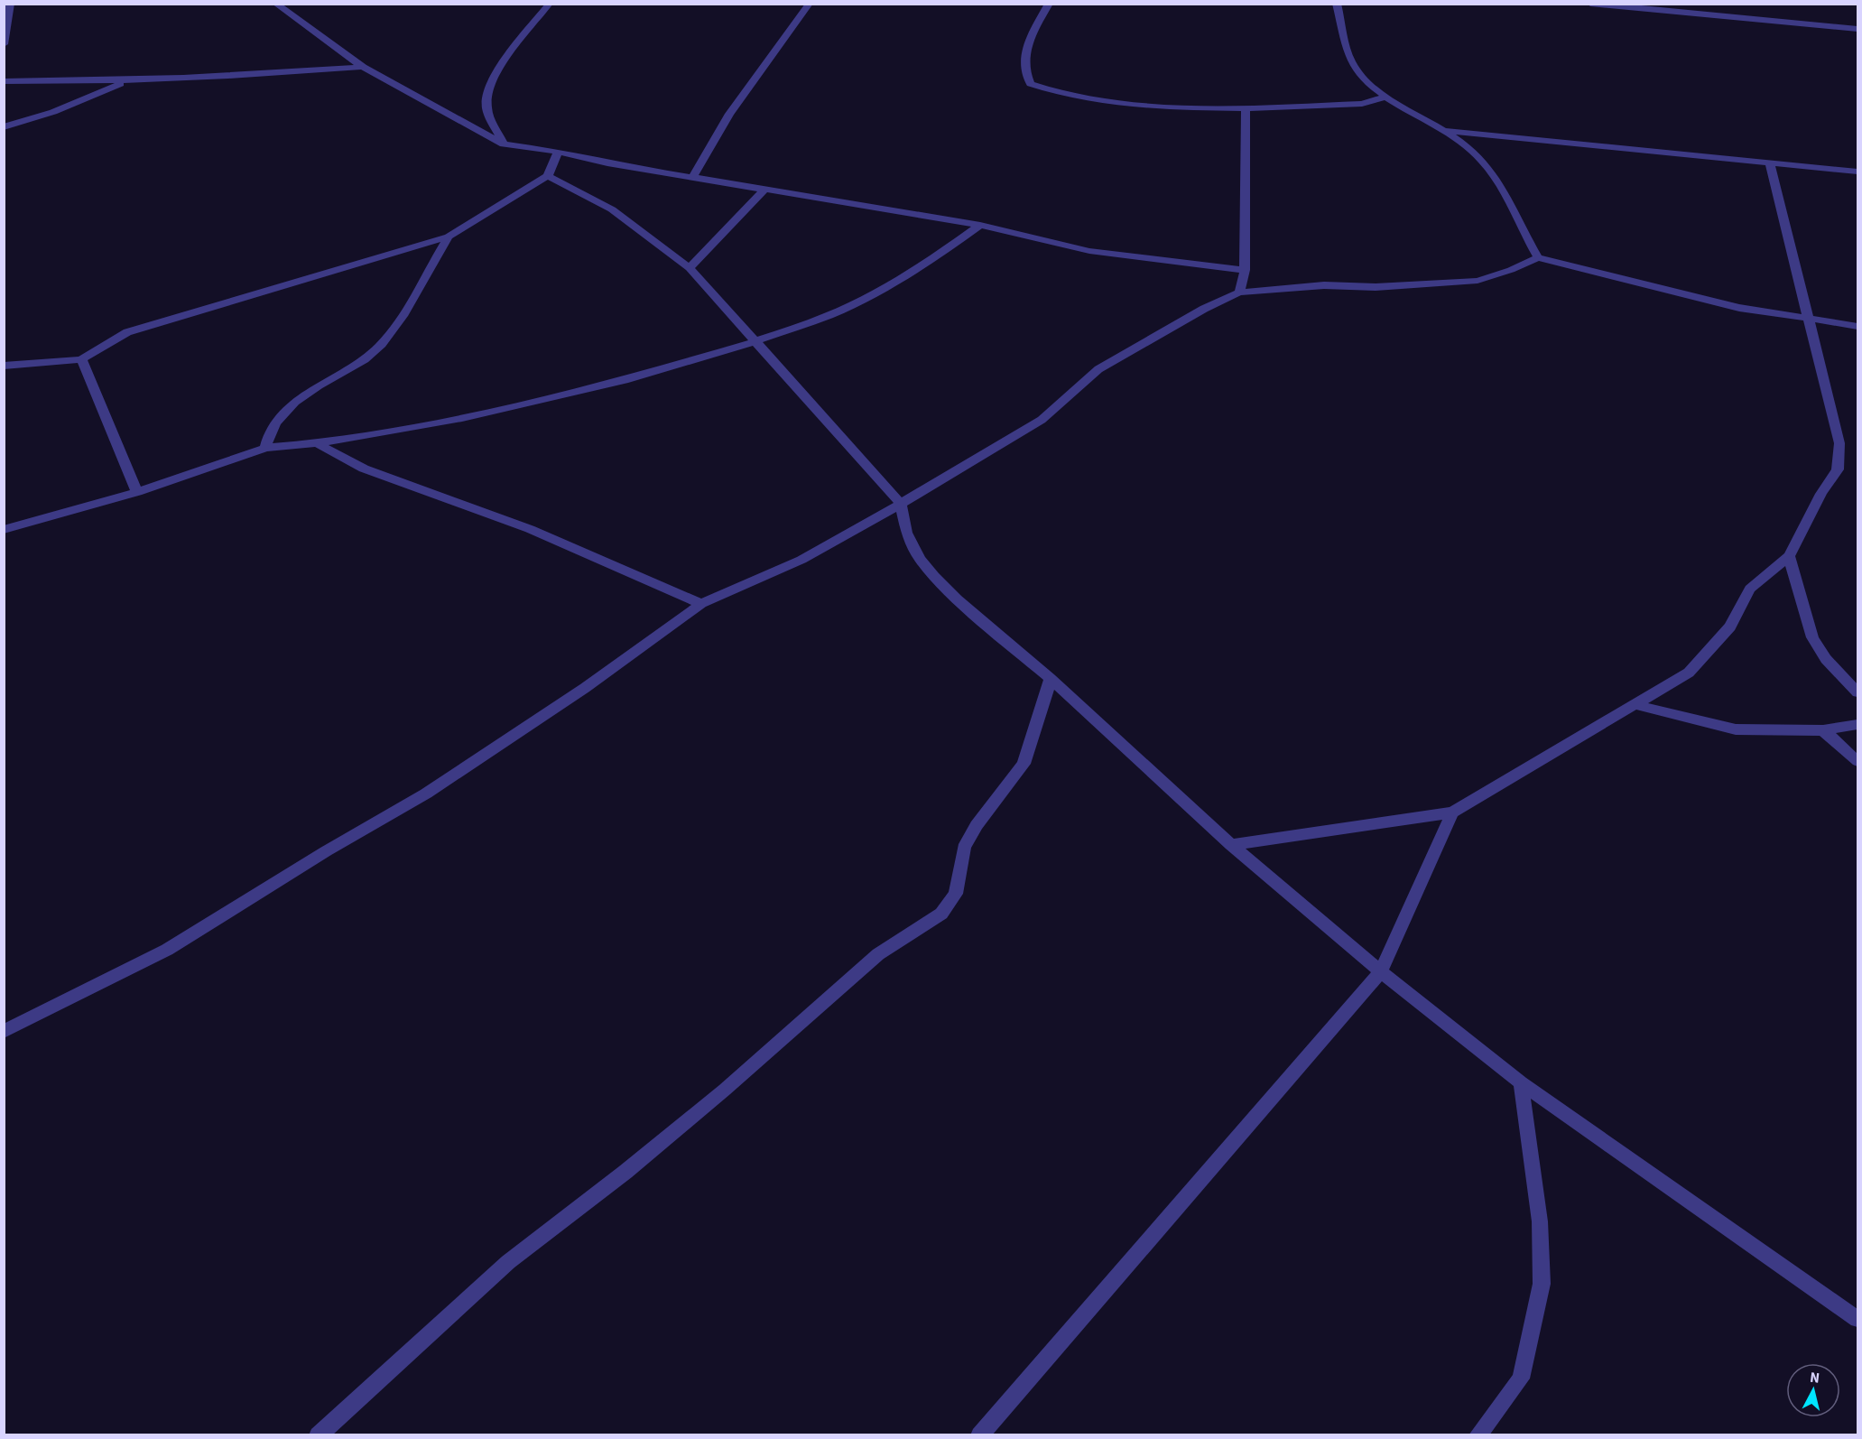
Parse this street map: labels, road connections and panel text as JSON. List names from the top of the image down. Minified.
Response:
{"north":"top"}
